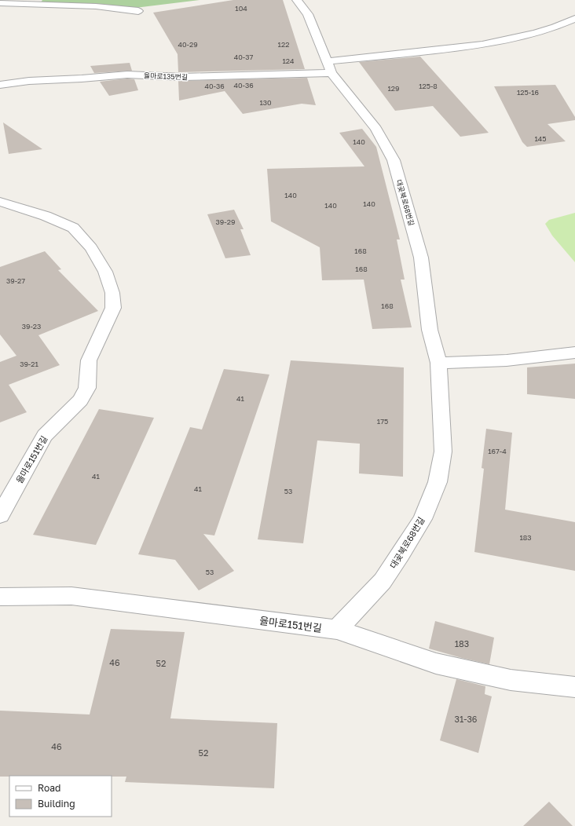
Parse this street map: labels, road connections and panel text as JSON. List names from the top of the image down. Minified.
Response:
{"streets":{"lane":["율마로135번길","대곶북로68번길","율마로151번길"]},"crossings":[["율마로135번길","대곶북로68번길"],["대곶북로68번길","율마로151번길"]],"house_numbers":["104","40-29","122","40-37","124","40-36","40-36","125-8","129","125-16","130","145","140","140","140","140","39-29","168","168","39-27","168","39-23","39-21","41","175","167-4","41","41","53","183","53","183","46","52","31-36","46","52"],"legend":["Road","Building"]}
